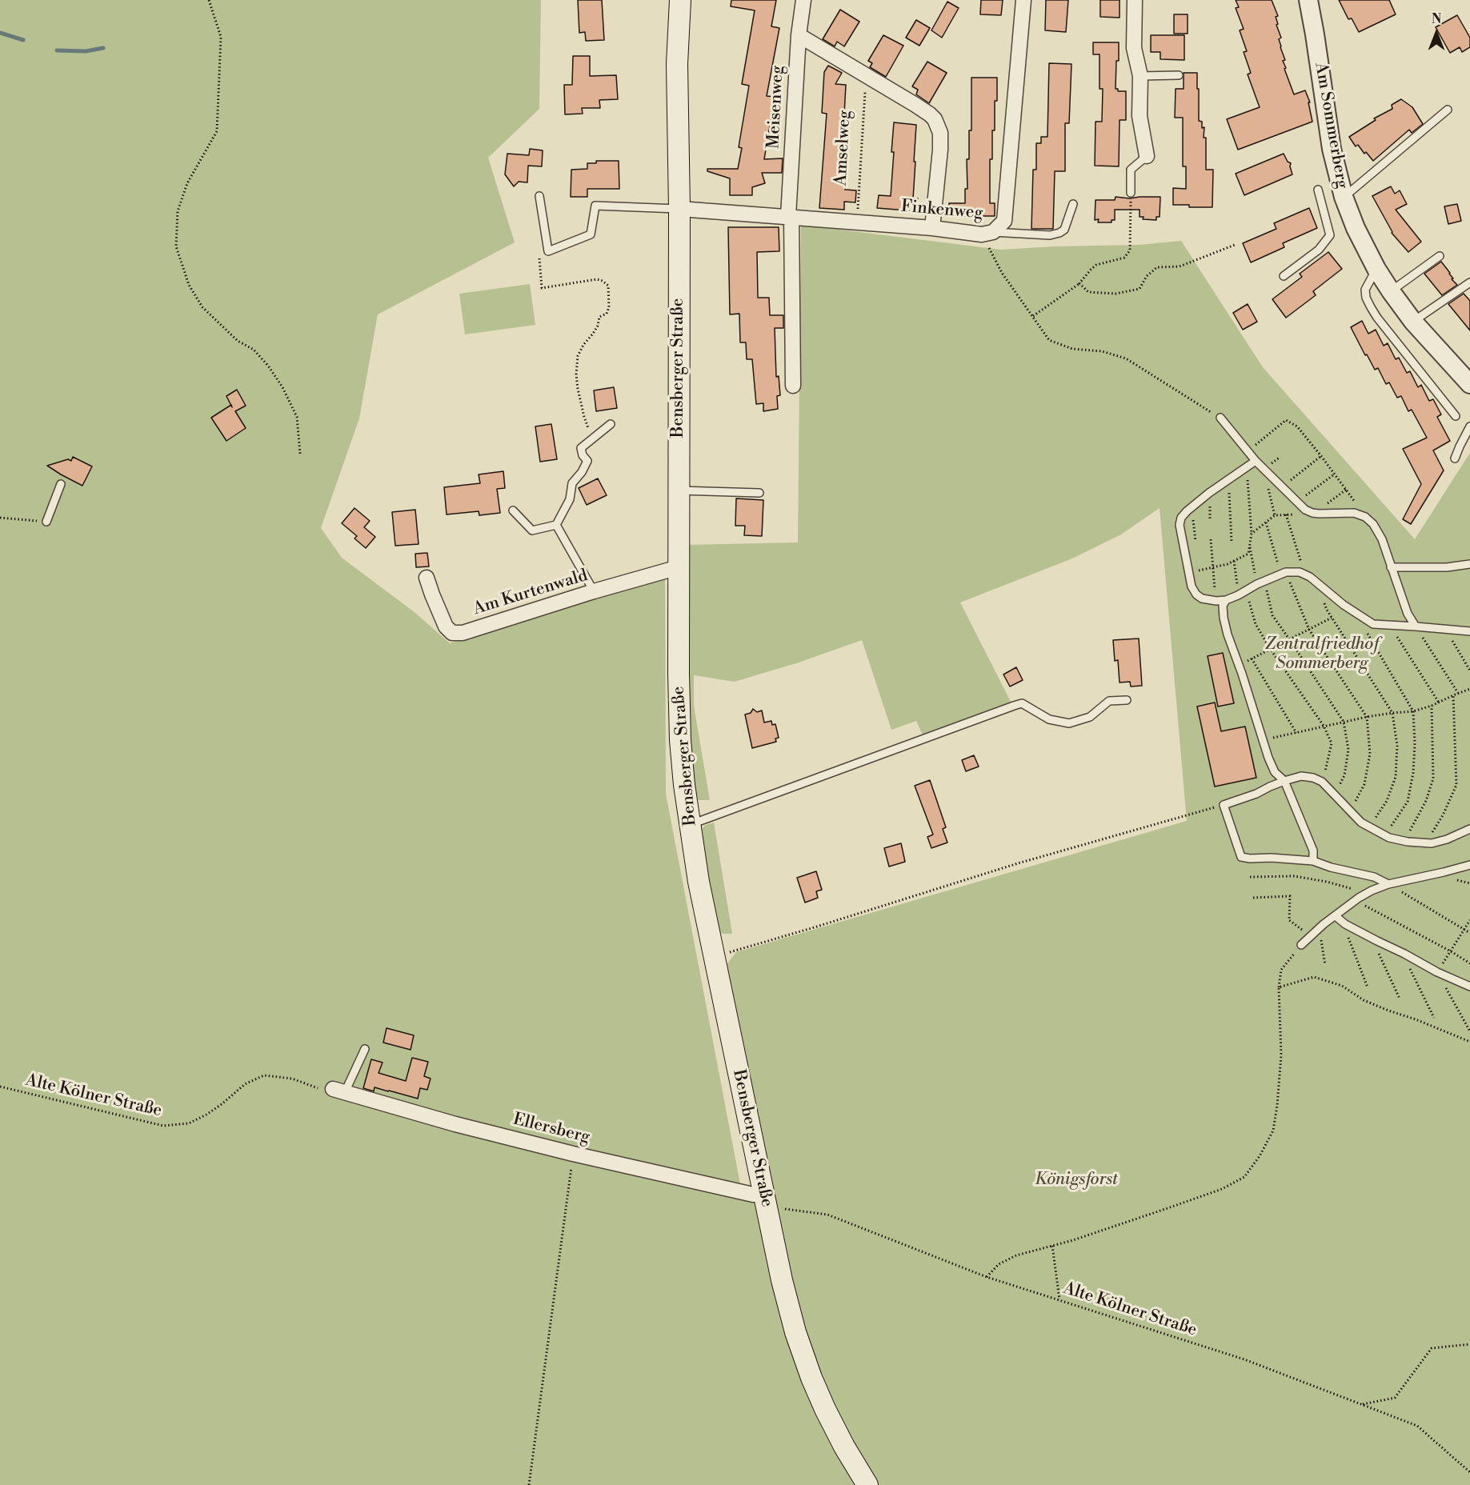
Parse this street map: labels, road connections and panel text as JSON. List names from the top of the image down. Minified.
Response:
{"streets":{"main road":["Bensberger Straße"],"street":["Meisenweg","Am Sommerberg","Finkenweg","Am Kurtenwald","Ellersberg"],"path":["Amselweg","Alte Kölner Straße"]},"crossings":[["Meisenweg","Finkenweg"],["Amselweg","Finkenweg"],["Finkenweg","Bensberger Straße"],["Bensberger Straße","Am Kurtenwald"],["Bensberger Straße","Alte Kölner Straße"],["Bensberger Straße","Ellersberg"],["Alte Kölner Straße","Ellersberg"]],"parks":["Zentralfriedhof Sommerberg","Königsforst"],"north":"top"}
